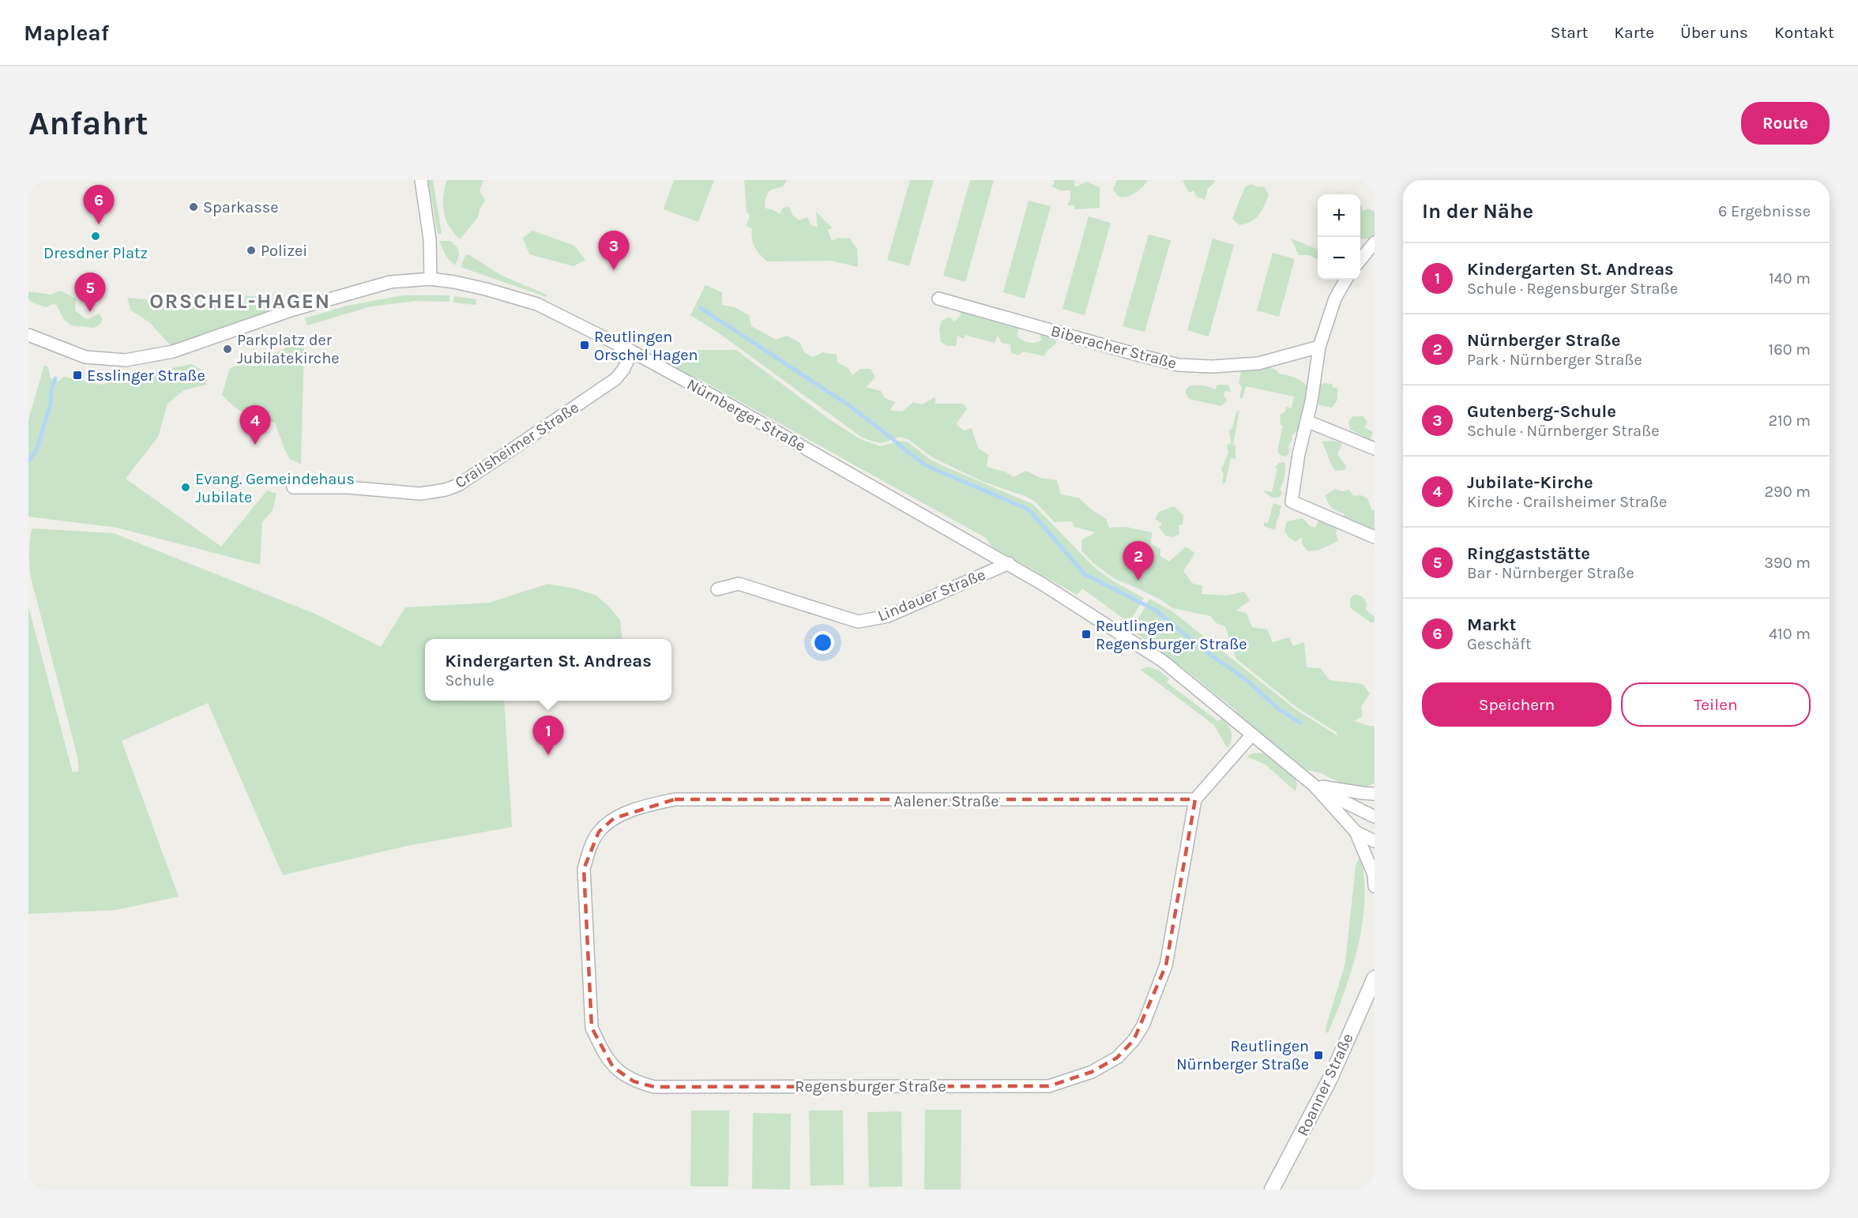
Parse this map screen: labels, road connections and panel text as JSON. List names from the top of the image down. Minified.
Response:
{"streets":{"street":["Biberacher Straße","Nürnberger Straße","Crailsheimer Straße","Lindauer Straße","Aalener Straße","Roanner Straße","Regensburger Straße"]},"crossings":[["Nürnberger Straße","Crailsheimer Straße"],["Nürnberger Straße","Lindauer Straße"],["Aalener Straße","Regensburger Straße"]],"districts":["ORSCHEL-HAGEN"],"places":{"other":["Sparkasse","Dresdner Platz","Polizei","Parkplatz der Jubilatekirche","Evang. Gemeindehaus Jubilate"],"transit":["Reutlingen Orschel Hagen","Esslinger Straße","Reutlingen Regensburger Straße","Reutlingen Nürnberger Straße"]},"page":{"header":"Mapleaf","nav":["Start","Karte","Über uns","Kontakt"],"buttons":["Route",["Speichern","Teilen"]],"title":"Anfahrt","heading":["In der Nähe","6 Ergebnisse"],"pins":["6","3","5","4","2","1"],"map_buttons":["+","−"],"list":[{"mark":"1","name":"Kindergarten St. Andreas","note":"Schule · Regensburger Straße","value":"140 m"},{"mark":"2","name":"Nürnberger Straße","note":"Park · Nürnberger Straße","value":"160 m"},{"mark":"3","name":"Gutenberg-Schule","note":"Schule · Nürnberger Straße","value":"210 m"},{"mark":"4","name":"Jubilate-Kirche","note":"Kirche · Crailsheimer Straße","value":"290 m"},{"mark":"5","name":"Ringgaststätte","note":"Bar · Nürnberger Straße","value":"390 m"},{"mark":"6","name":"Markt","note":"Geschäft","value":"410 m"}],"popup":["Kindergarten St. Andreas","Schule"]}}
